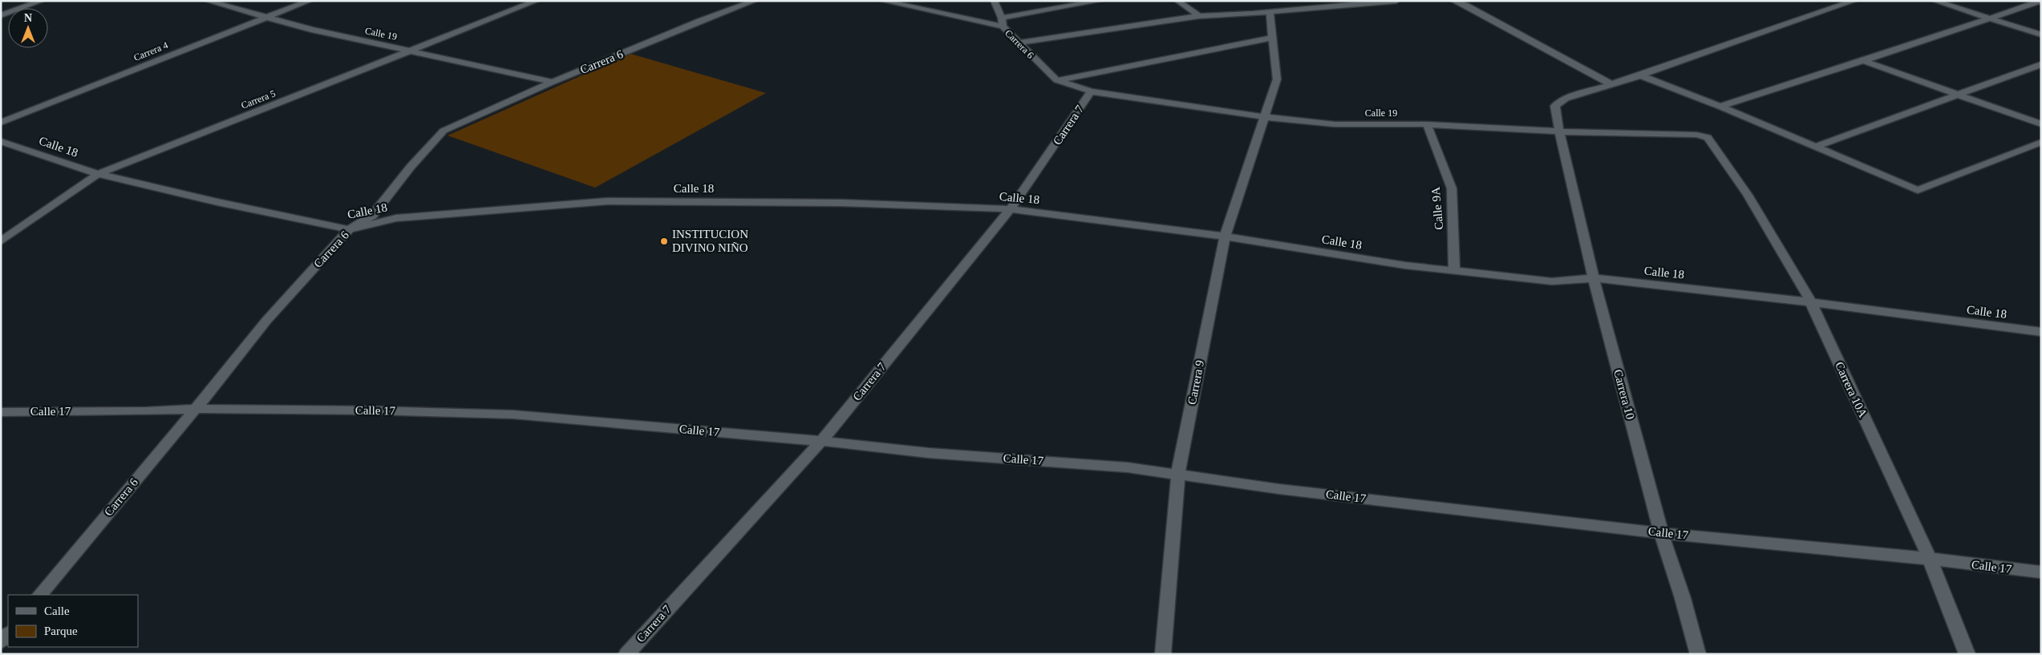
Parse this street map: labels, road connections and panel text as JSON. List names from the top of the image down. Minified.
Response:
{"streets":{"street":["Calle 19","Carrera 6","Carrera 4","Carrera 5","Carrera 7","Calle 18","Calle 9A","Carrera 9","Carrera 10A","Carrera 10","Calle 17"]},"crossings":[["Calle 19","Carrera 6"],["Calle 19","Carrera 4"],["Calle 19","Carrera 5"],["Calle 19","Carrera 7"],["Calle 19","Calle 9A"],["Calle 19","Carrera 9"],["Calle 19","Carrera 10A"],["Calle 19","Carrera 10"],["Carrera 6","Calle 18"],["Carrera 6","Calle 17"],["Carrera 5","Calle 18"],["Carrera 7","Calle 18"],["Carrera 7","Calle 17"],["Calle 18","Calle 9A"],["Calle 18","Carrera 9"],["Calle 18","Carrera 10A"],["Calle 18","Carrera 10"],["Carrera 9","Calle 17"],["Carrera 10A","Calle 17"],["Carrera 10","Calle 17"]],"places":["INSTITUCION DIVINO NIÑO"],"legend":["Calle","Parque"],"north":"top"}
